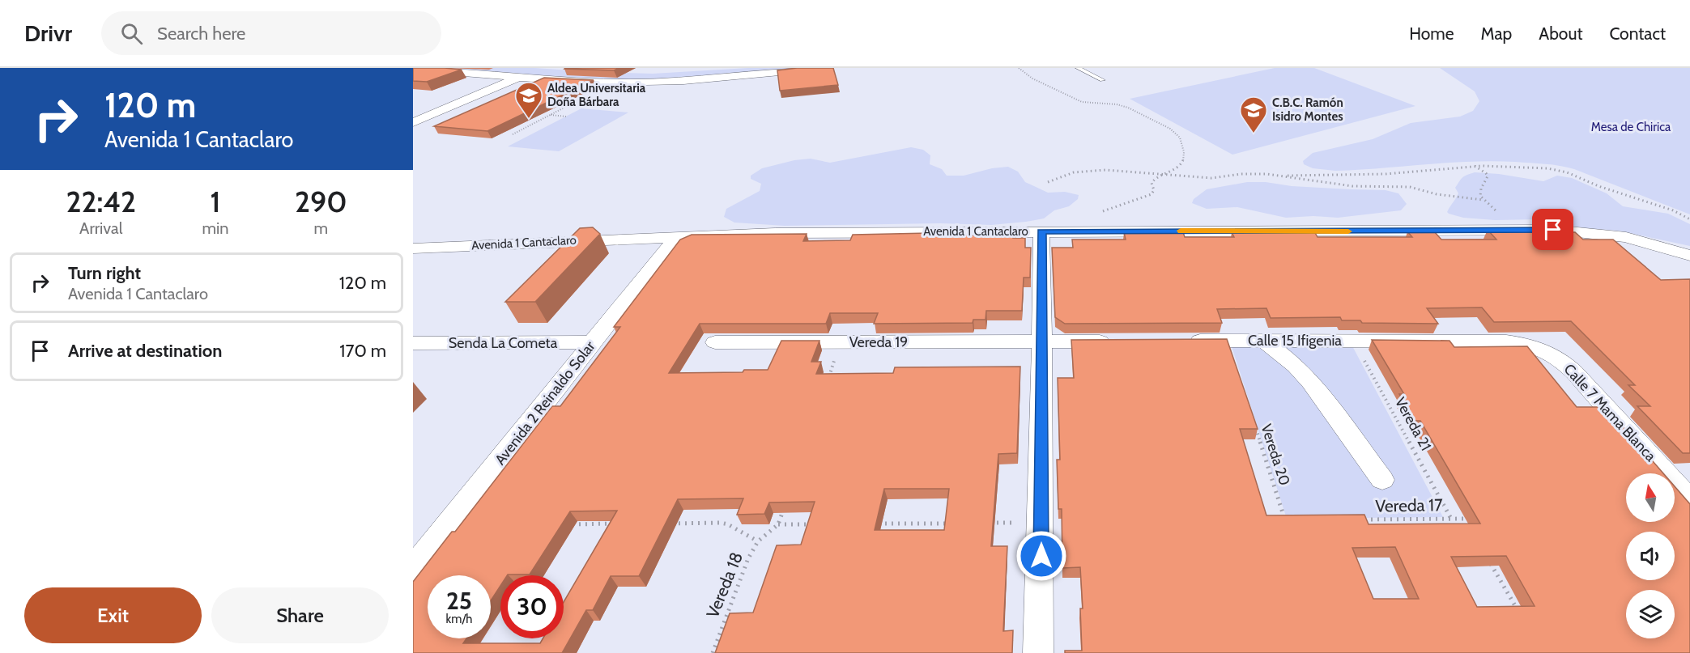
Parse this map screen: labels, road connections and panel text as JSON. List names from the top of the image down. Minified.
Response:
{"streets":{"street":["Avenida 1 Cantaclaro","Calle 15 Ifigenia","Vereda 19","Senda La Cometa","Avenida 2 Reinaldo Solar","Calle 7 Mama Blanca"],"path":["Vereda 21","Vereda 20","Vereda 17","Vereda 18"]},"crossings":[["Avenida 1 Cantaclaro","Avenida 2 Reinaldo Solar"],["Calle 15 Ifigenia","Calle 7 Mama Blanca"],["Calle 15 Ifigenia","Vereda 21"],["Senda La Cometa","Avenida 2 Reinaldo Solar"],["Vereda 21","Vereda 17"]],"parks":["Mesa de Chirica"],"places":{"school or university":["Aldea Universitaria Doña Bárbara","C.B.C. Ramón Isidro Montes"]},"north":"top","page":{"header":"Drivr","search":"Search here","nav":["Home","Map","About","Contact"],"turn":["120 m","Avenida 1 Cantaclaro"],"eta":["22:42","Arrival","1","min","290","m"],"list":[{"name":"Turn right","note":"Avenida 1 Cantaclaro","value":"120 m"},{"name":"Arrive at destination","value":"170 m"}],"speed":"25 km/h","limit":"30","buttons":["Exit","Share"]}}
